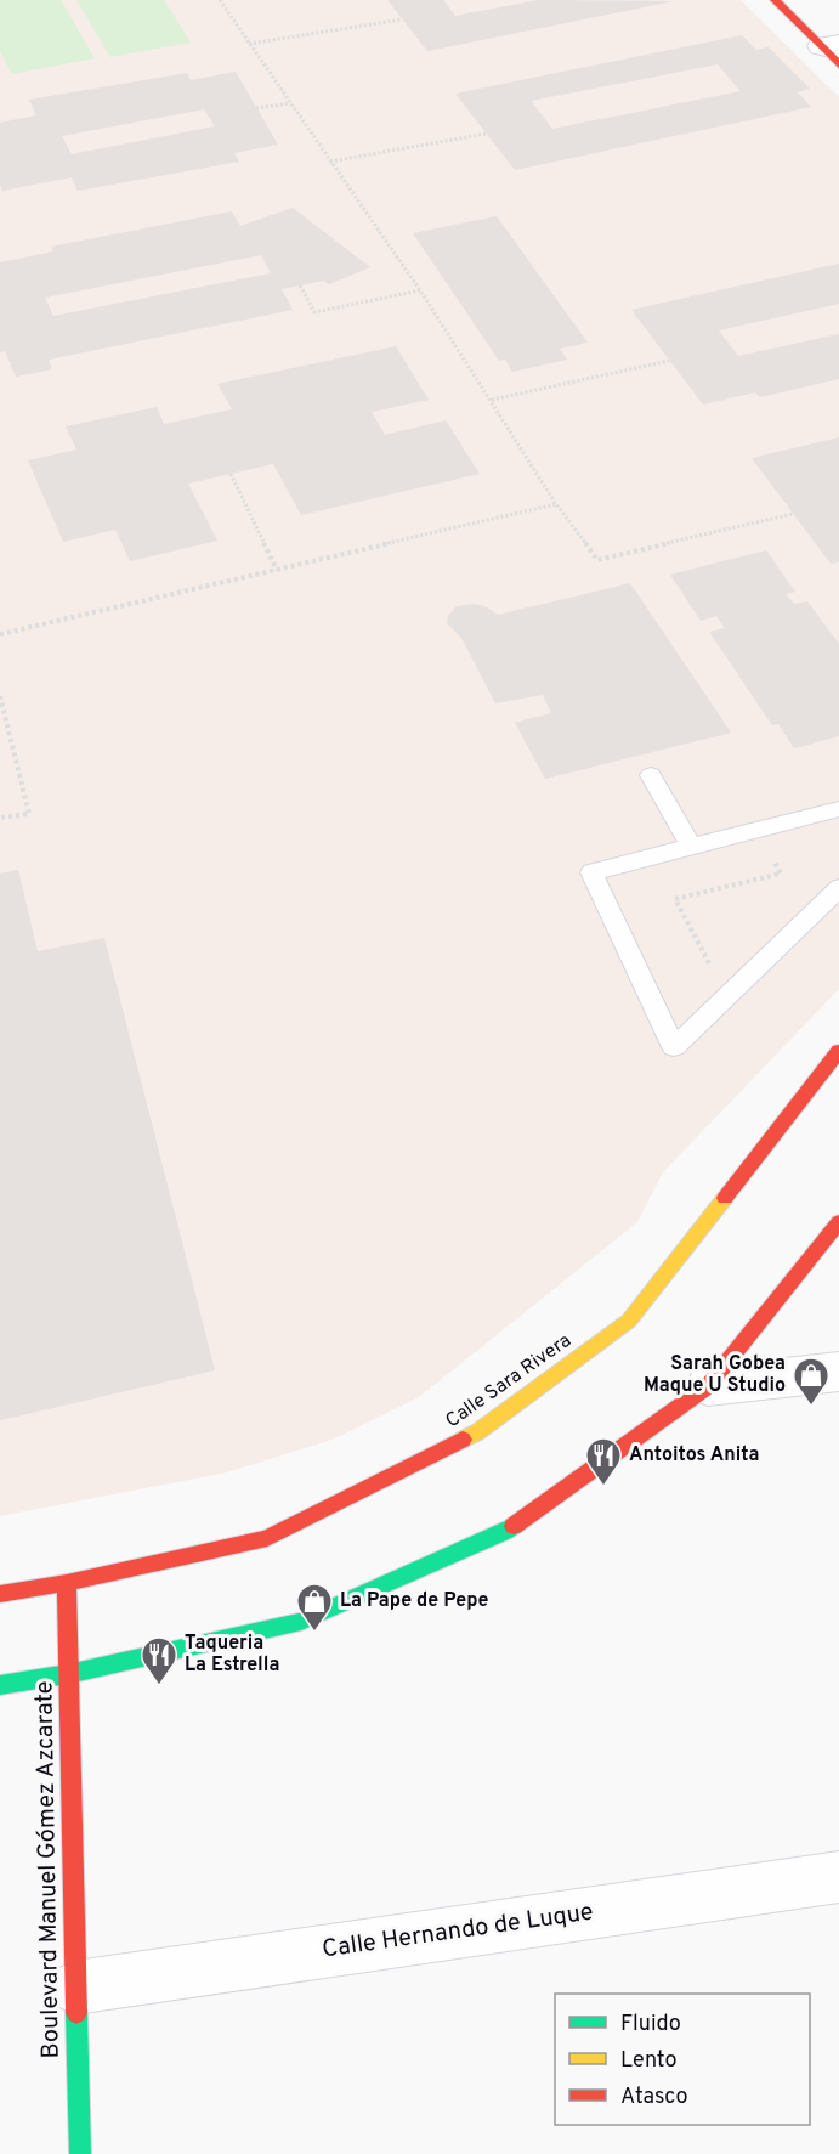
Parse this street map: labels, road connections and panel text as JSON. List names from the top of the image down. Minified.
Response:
{"streets":{"street":["Calle Sara Rivera","Boulevard Manuel Gómez Azcarate","Calle Hernando de Luque"]},"crossings":[["Calle Sara Rivera","Boulevard Manuel Gómez Azcarate"],["Boulevard Manuel Gómez Azcarate","Calle Hernando de Luque"]],"places":{"shop":["Sarah Gobea Maque U Studio","La Pape de Pepe"],"restaurant":["Antoitos Anita","Taqueria La Estrella"]},"legend":["Fluido","Lento","Atasco"]}
